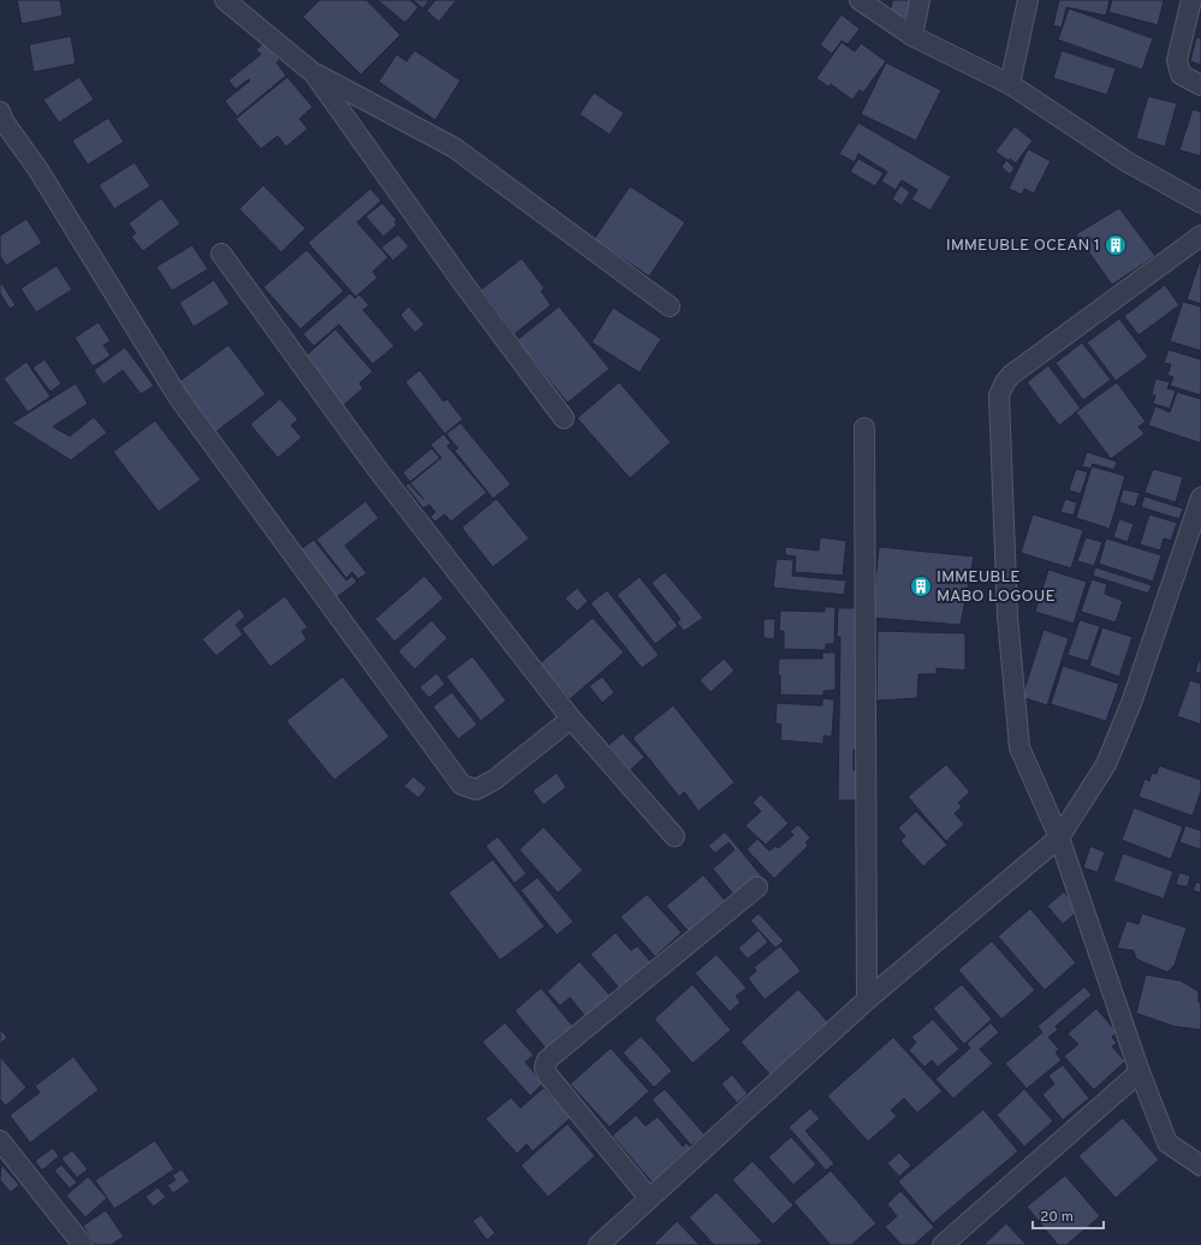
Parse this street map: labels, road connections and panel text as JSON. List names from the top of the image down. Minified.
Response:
{"places":{"building":["IMMEUBLE OCEAN 1","IMMEUBLE MABO LOGOUE"]},"scale_bar":"20 m"}
